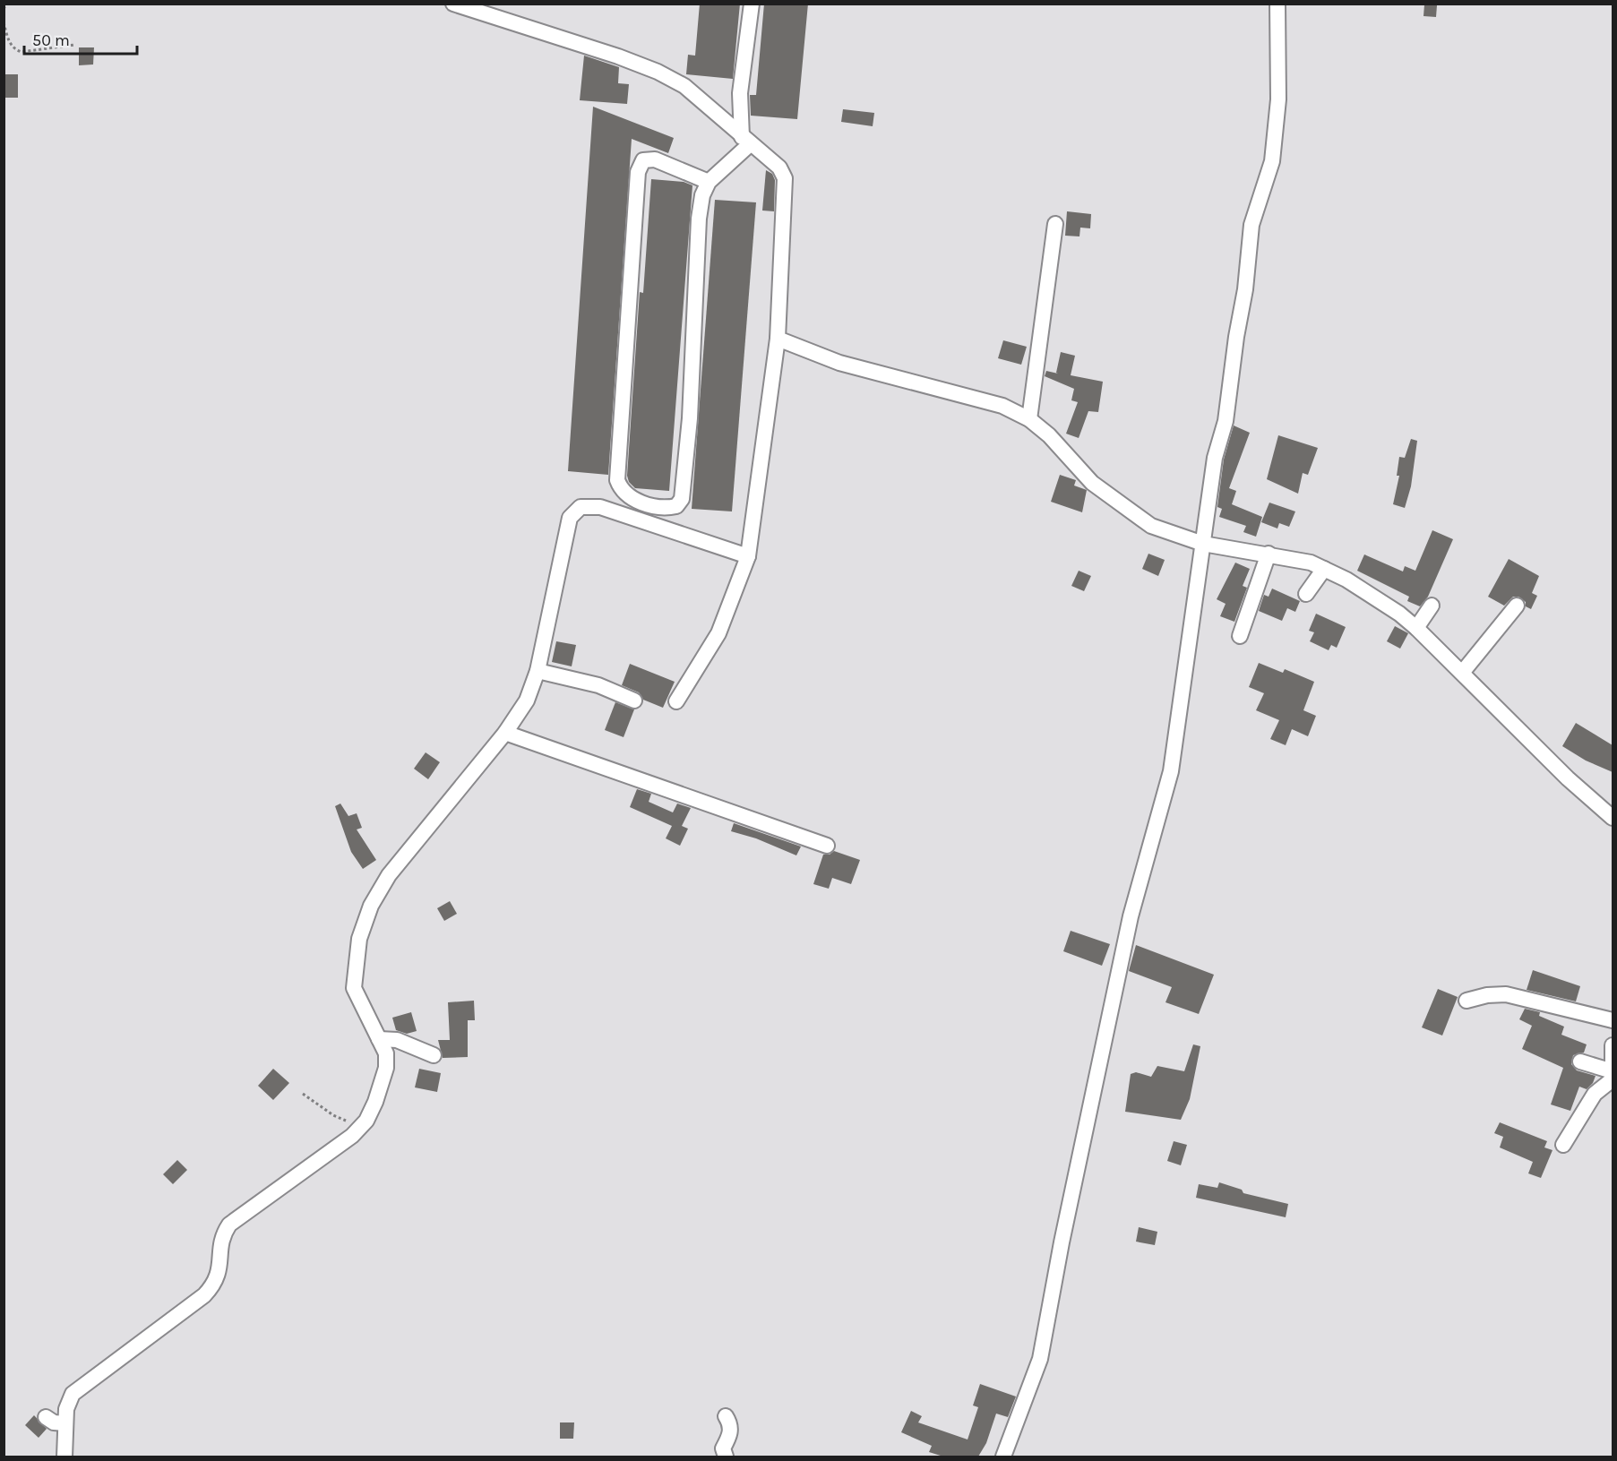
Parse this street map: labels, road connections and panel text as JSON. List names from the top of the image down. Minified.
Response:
{"scale_bar":"50 m"}
